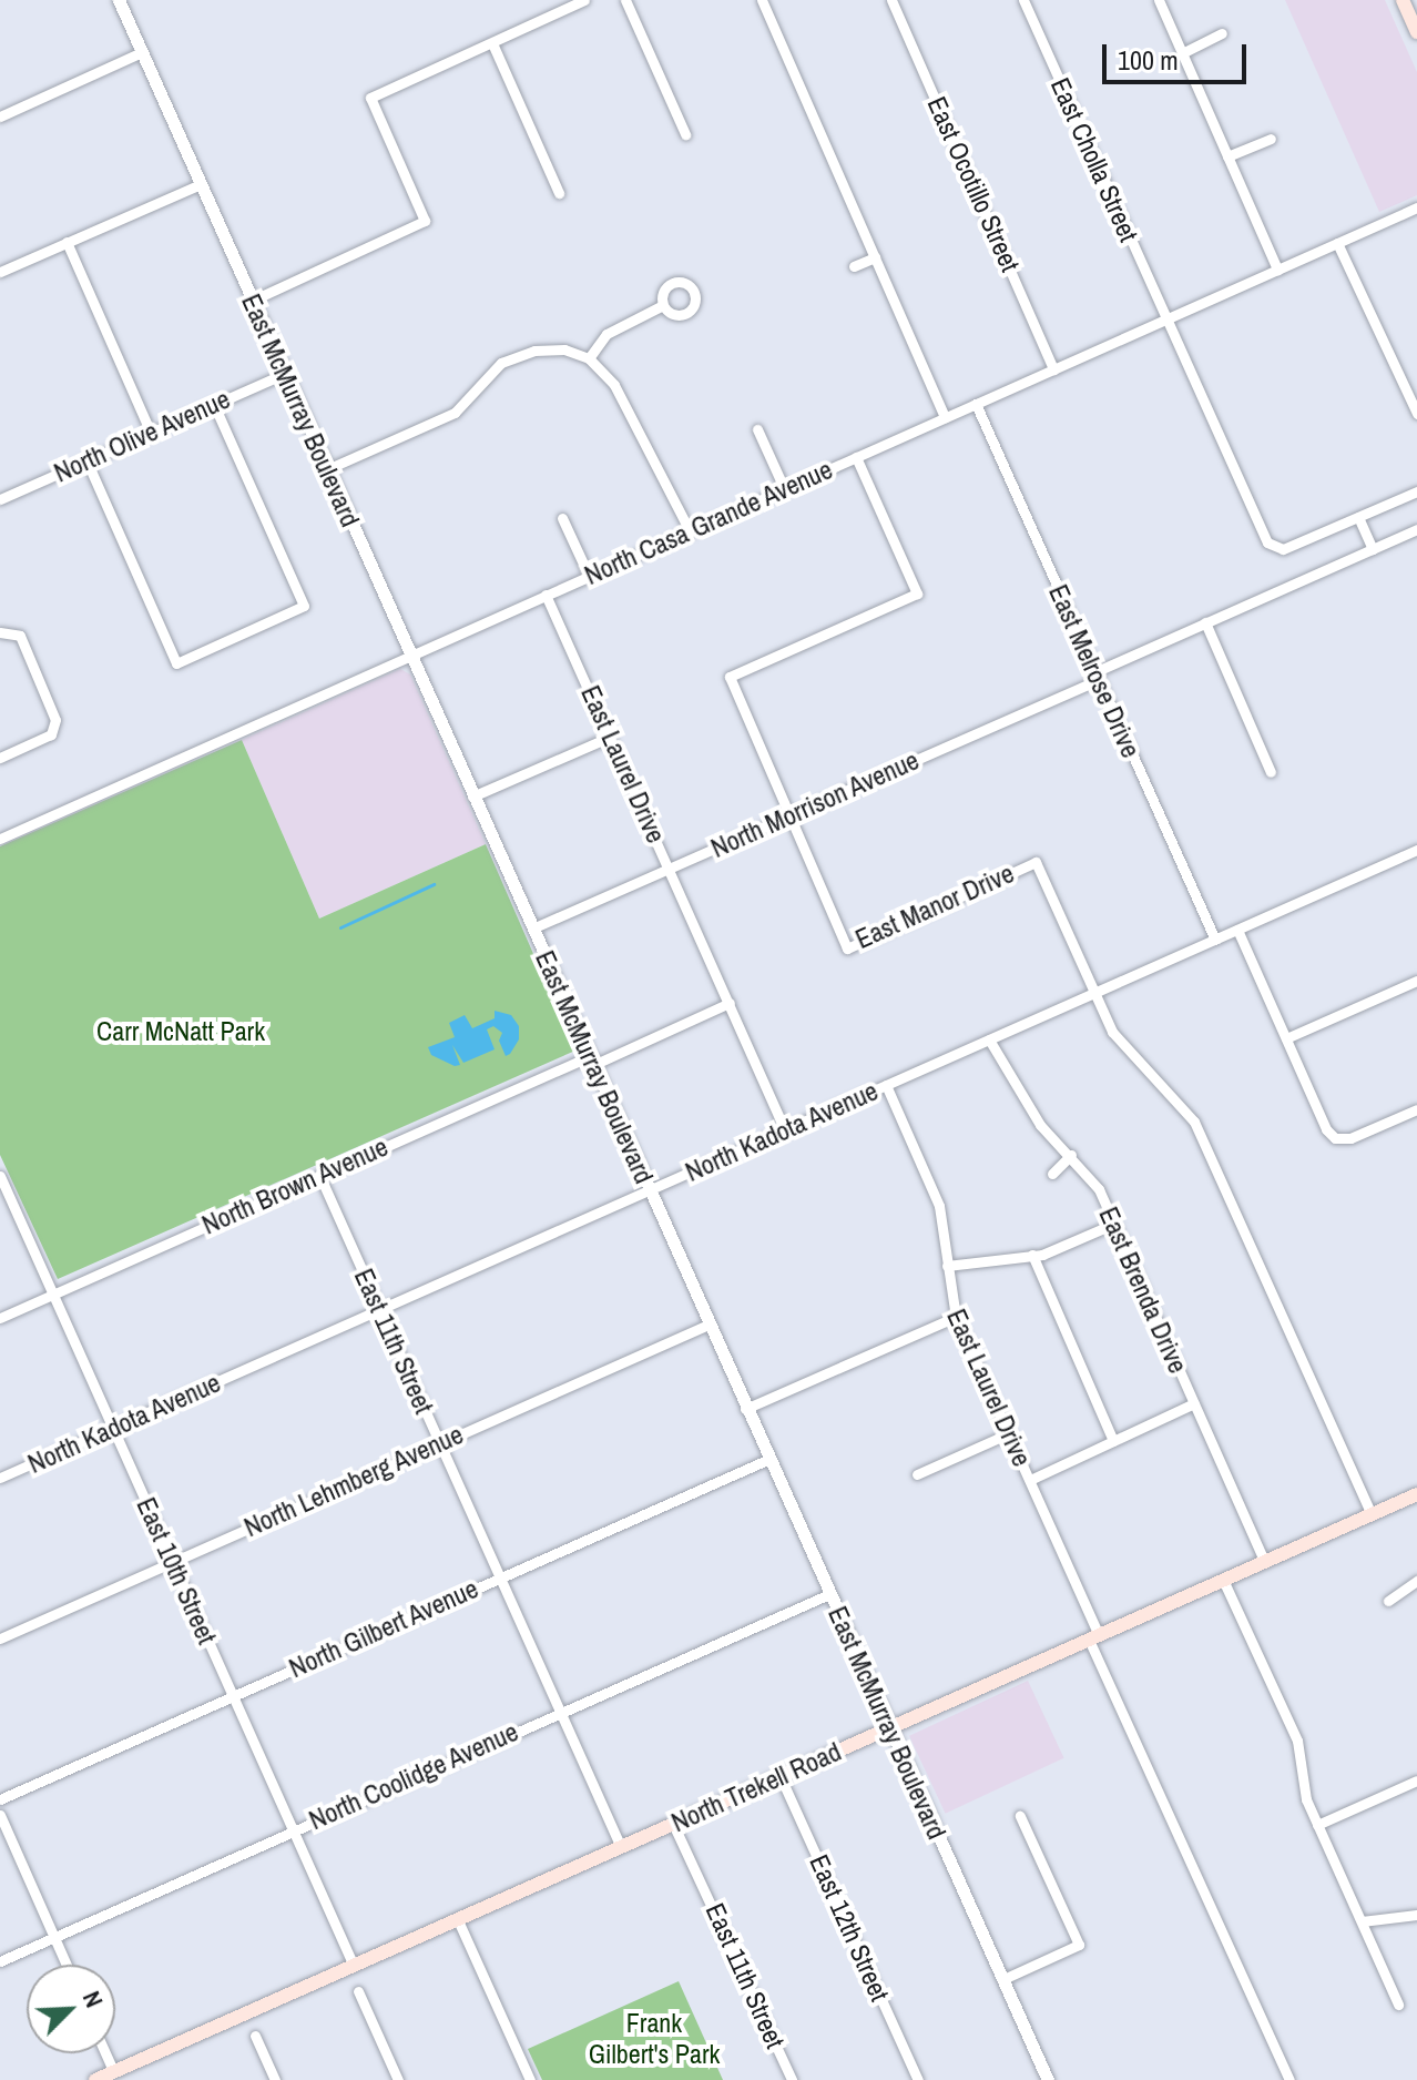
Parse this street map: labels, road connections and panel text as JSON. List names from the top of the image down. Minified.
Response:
{"streets":{"main road":["North Trekell Road"],"street":["East Cholla Street","East Ocotillo Street","East McMurray Boulevard","North Olive Avenue","North Casa Grande Avenue","East Melrose Drive","East Laurel Drive","North Morrison Avenue","East Manor Drive","North Kadota Avenue","North Brown Avenue","East Brenda Drive","East 11th Street","North Lehmberg Avenue","East 10th Street","North Gilbert Avenue","North Coolidge Avenue","East 12th Street"]},"crossings":[["East Cholla Street","North Casa Grande Avenue"],["East Ocotillo Street","North Casa Grande Avenue"],["East McMurray Boulevard","North Olive Avenue"],["East McMurray Boulevard","North Casa Grande Avenue"],["East McMurray Boulevard","North Morrison Avenue"],["East McMurray Boulevard","North Kadota Avenue"],["East McMurray Boulevard","North Brown Avenue"],["East McMurray Boulevard","North Lehmberg Avenue"],["East McMurray Boulevard","North Gilbert Avenue"],["East McMurray Boulevard","North Coolidge Avenue"],["East McMurray Boulevard","North Trekell Road"],["North Casa Grande Avenue","East Melrose Drive"],["North Casa Grande Avenue","East Laurel Drive"],["North Casa Grande Avenue","East Manor Drive"],["East Melrose Drive","North Morrison Avenue"],["East Melrose Drive","North Kadota Avenue"],["East Laurel Drive","North Morrison Avenue"],["East Laurel Drive","North Kadota Avenue"],["East Laurel Drive","North Brown Avenue"],["East Laurel Drive","North Trekell Road"],["North Morrison Avenue","East Manor Drive"],["East Manor Drive","North Kadota Avenue"],["East Manor Drive","North Trekell Road"],["North Kadota Avenue","East Brenda Drive"],["North Kadota Avenue","East 11th Street"],["North Kadota Avenue","East 10th Street"],["North Brown Avenue","East 11th Street"],["North Brown Avenue","East 10th Street"],["East Brenda Drive","North Trekell Road"],["East 11th Street","North Lehmberg Avenue"],["East 11th Street","North Gilbert Avenue"],["East 11th Street","North Coolidge Avenue"],["East 11th Street","North Trekell Road"],["North Lehmberg Avenue","East 10th Street"],["East 10th Street","North Gilbert Avenue"],["East 10th Street","North Coolidge Avenue"],["East 10th Street","North Trekell Road"],["North Trekell Road","East 12th Street"]],"parks":["Carr McNatt Park","Frank Gilbert's Park"],"scale_bar":"100 m","north":"top right"}
